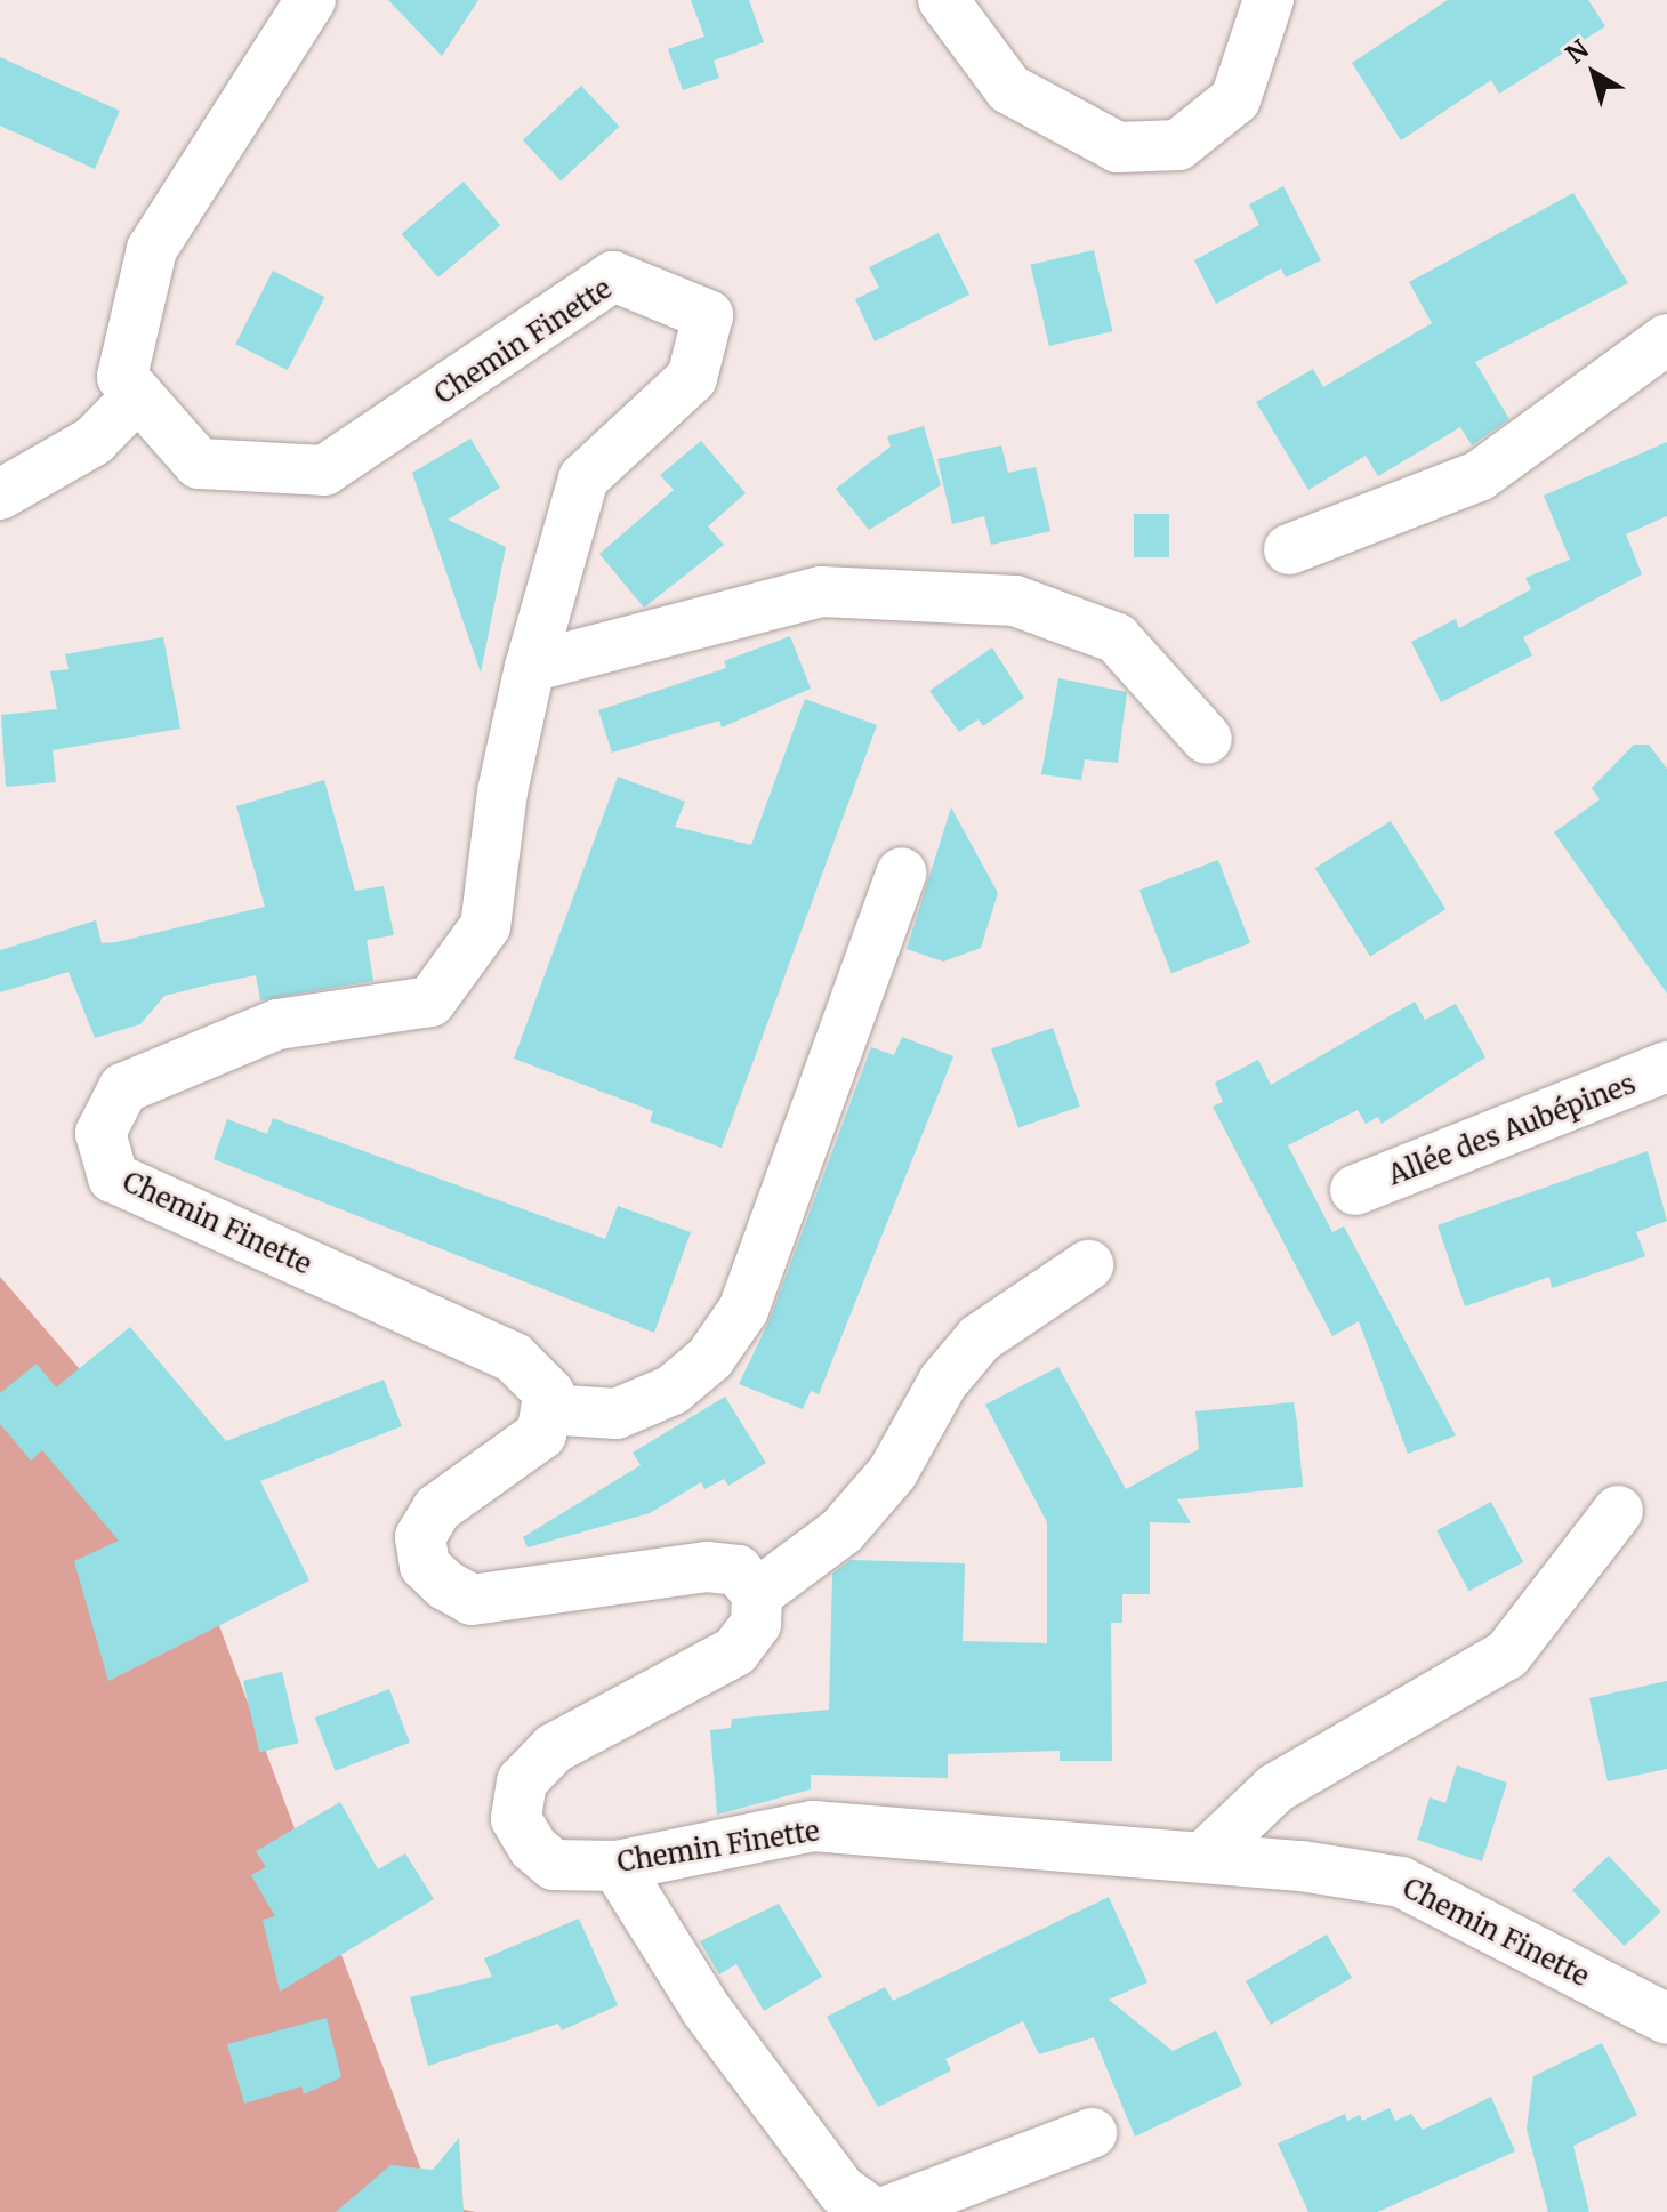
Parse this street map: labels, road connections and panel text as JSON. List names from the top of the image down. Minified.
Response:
{"streets":{"street":["Chemin Finette","Allée des Aubépines"]},"north":"top left"}
